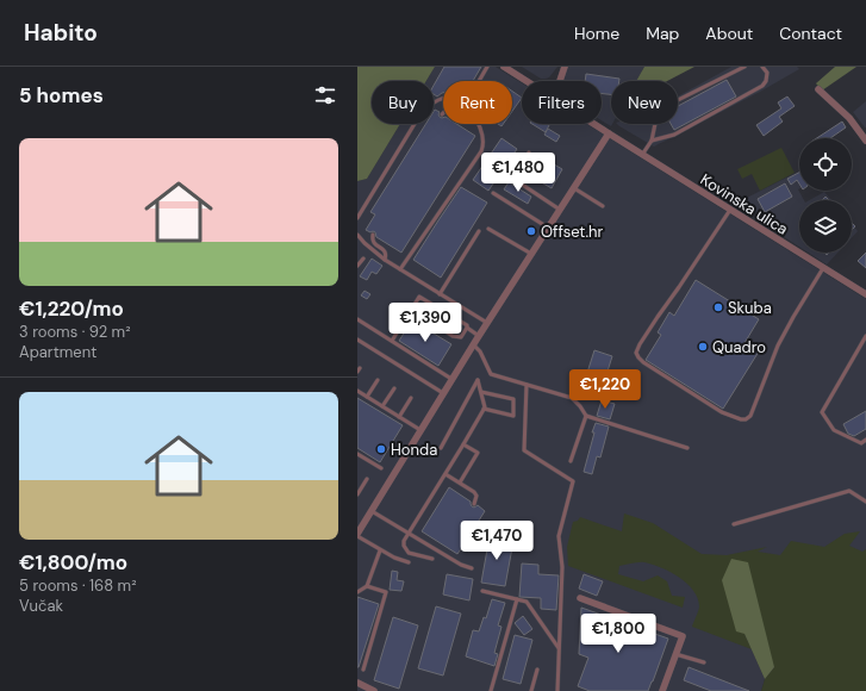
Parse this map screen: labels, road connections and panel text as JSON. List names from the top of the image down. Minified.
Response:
{"streets":{"street":["Kovinska ulica"]},"places":["Offset.hr","Skuba","Quadro","Honda"],"page":{"header":"Habito","nav":["Home","Map","About","Contact"],"heading":"5 homes","chip":["Buy","Rent","Filters","New"],"list":[{"name":"€1,220/mo","note":"3 rooms · 92 m² · Apartment"},{"name":"€1,800/mo","note":"5 rooms · 168 m² · Vučak"}],"price":["€1,480","€1,390","€1,220","€1,470","€1,800"]}}
